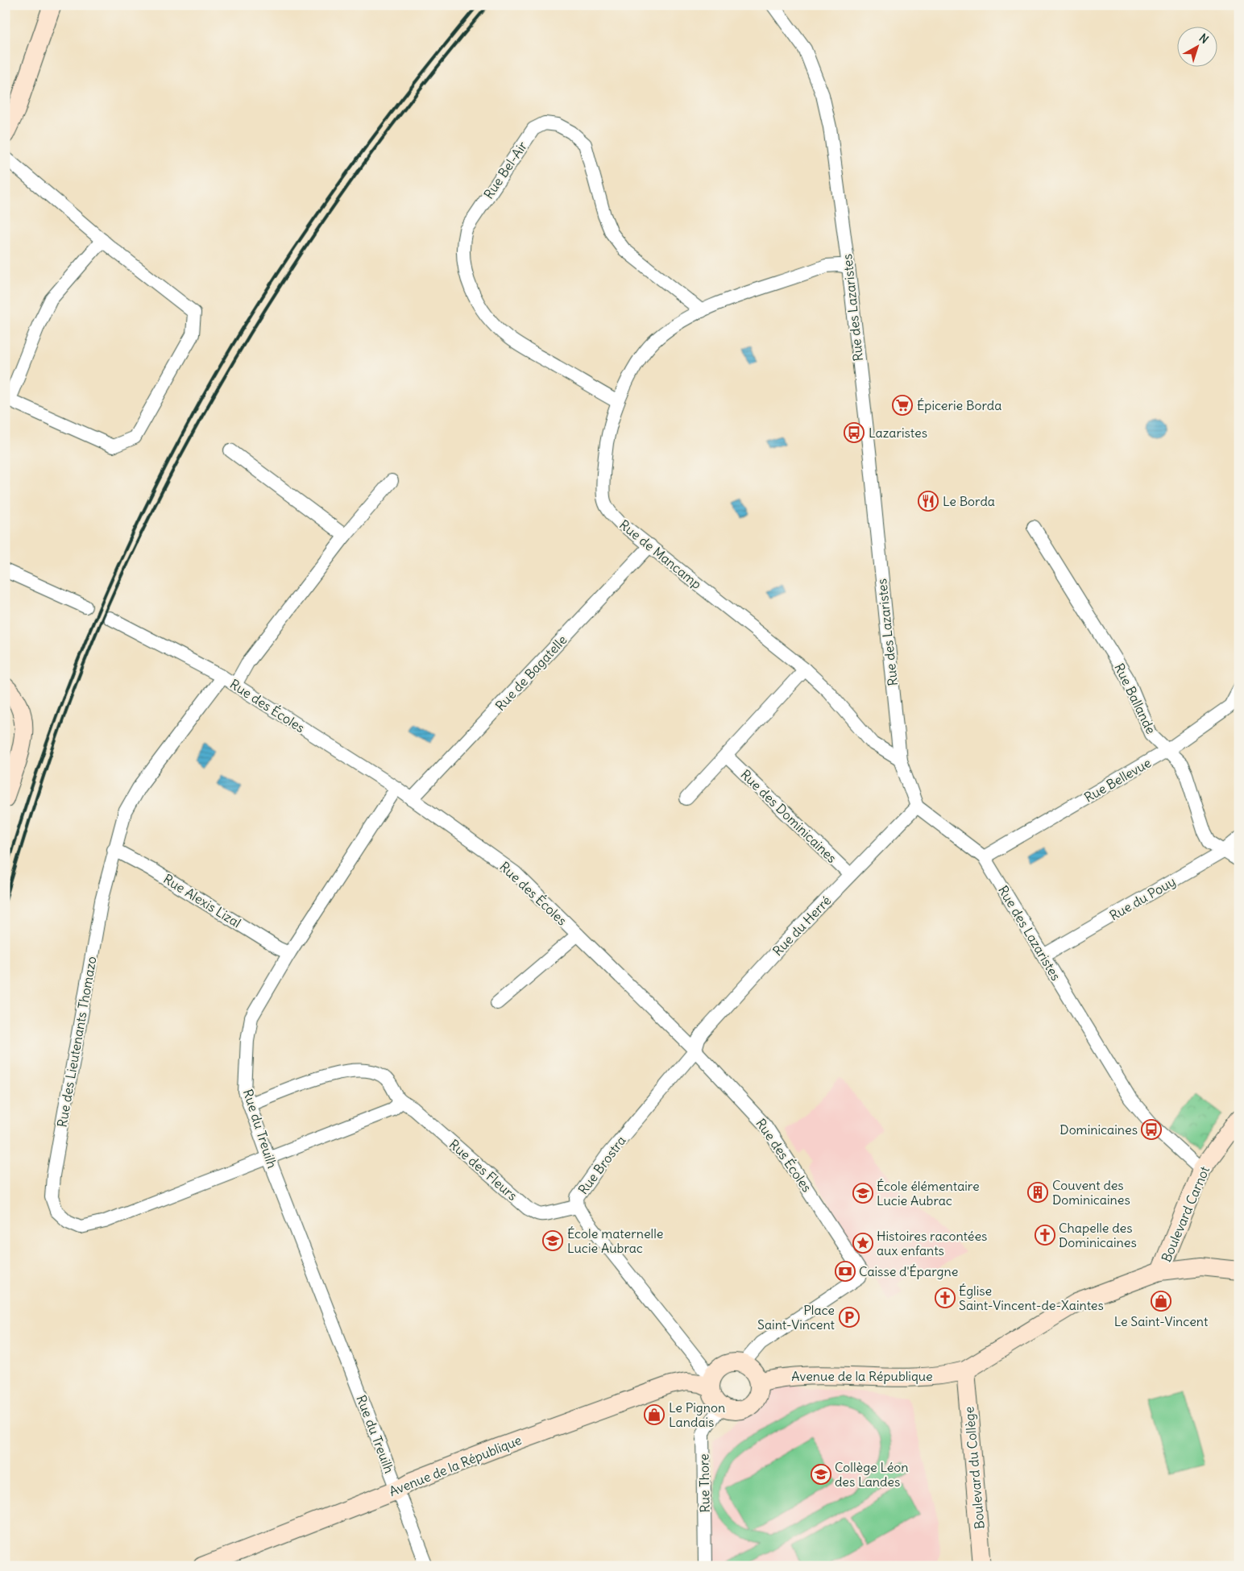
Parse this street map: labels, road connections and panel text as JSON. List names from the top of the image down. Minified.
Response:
{"streets":{"main road":["Boulevard Carnot","Avenue de la République","Boulevard du Collège"],"street":["Rue Bel-Air","Rue des Lazaristes","Rue de Mancamp","Rue de Bagatelle","Rue Ballande","Rue des Écoles","Rue Bellevue","Rue des Dominicaines","Rue du Pouy","Rue Alexis Lizal","Rue du Herré","Rue des Lieutenants Thomazo","Rue du Treuilh","Rue Brostra","Rue des Fleurs","Rue Thore"]},"crossings":[["Rue Bel-Air","Rue de Mancamp"],["Rue des Lazaristes","Rue de Mancamp"],["Rue des Lazaristes","Rue Bellevue"],["Rue des Lazaristes","Rue du Pouy"],["Rue des Lazaristes","Rue du Herré"],["Rue des Lazaristes","Boulevard Carnot"],["Rue de Mancamp","Rue de Bagatelle"],["Rue de Bagatelle","Rue des Écoles"],["Rue Ballande","Rue Bellevue"],["Rue Ballande","Rue du Pouy"],["Rue des Écoles","Rue du Herré"],["Rue des Écoles","Rue des Lieutenants Thomazo"],["Rue des Écoles","Rue du Treuilh"],["Rue des Écoles","Rue Brostra"],["Rue des Écoles","Avenue de la République"],["Rue des Écoles","Rue Thore"],["Rue des Dominicaines","Rue du Herré"],["Rue Alexis Lizal","Rue des Lieutenants Thomazo"],["Rue Alexis Lizal","Rue du Treuilh"],["Rue du Herré","Rue Brostra"],["Rue des Lieutenants Thomazo","Rue du Treuilh"],["Rue du Treuilh","Rue des Fleurs"],["Rue du Treuilh","Avenue de la République"],["Rue Brostra","Rue des Fleurs"],["Rue Brostra","Avenue de la République"],["Rue Brostra","Rue Thore"],["Boulevard Carnot","Avenue de la République"],["Avenue de la République","Boulevard du Collège"],["Avenue de la République","Rue Thore"]],"places":{"supermarket":["Épicerie Borda"],"bus stop":["Lazaristes","Dominicaines"],"restaurant":["Le Borda"],"building":["Couvent des Dominicaines"],"school or university":["École élémentaire Lucie Aubrac","École maternelle Lucie Aubrac","Collège Léon des Landes"],"church":["Chapelle des Dominicaines","Église Saint-Vincent-de-Xaintes"],"place":["Histoires racontées aux enfants"],"bank":["Caisse d'Épargne"],"shop":["Le Saint-Vincent","Le Pignon Landais"],"parking":["Place Saint-Vincent"]},"north":"top right"}
